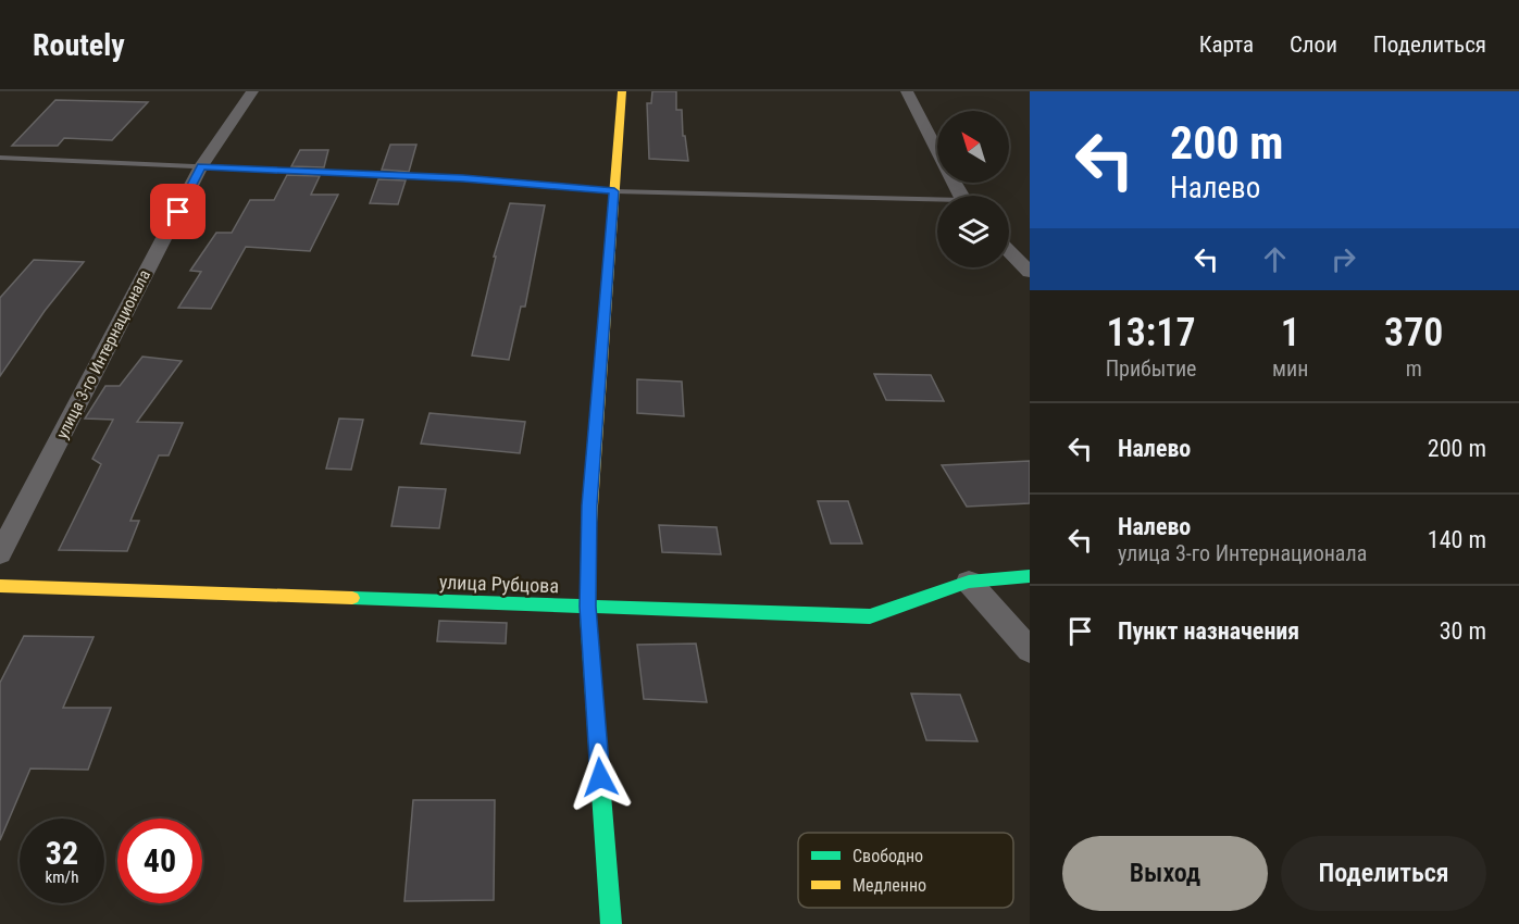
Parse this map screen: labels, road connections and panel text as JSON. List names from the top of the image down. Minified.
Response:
{"streets":{"street":["улица 3-го Интернационала","улица Рубцова"]},"legend":["Свободно","Медленно"],"north":"top left","page":{"header":"Routely","nav":["Карта","Слои","Поделиться"],"turn":["200 m","Налево"],"eta":["13:17","Прибытие","1","мин","370","m"],"list":[{"name":"Налево","value":"200 m"},{"name":"Налево","note":"улица 3-го Интернационала","value":"140 m"},{"name":"Пункт назначения","value":"30 m"}],"speed":"32 km/h","limit":"40","buttons":["Выход","Поделиться"]}}
